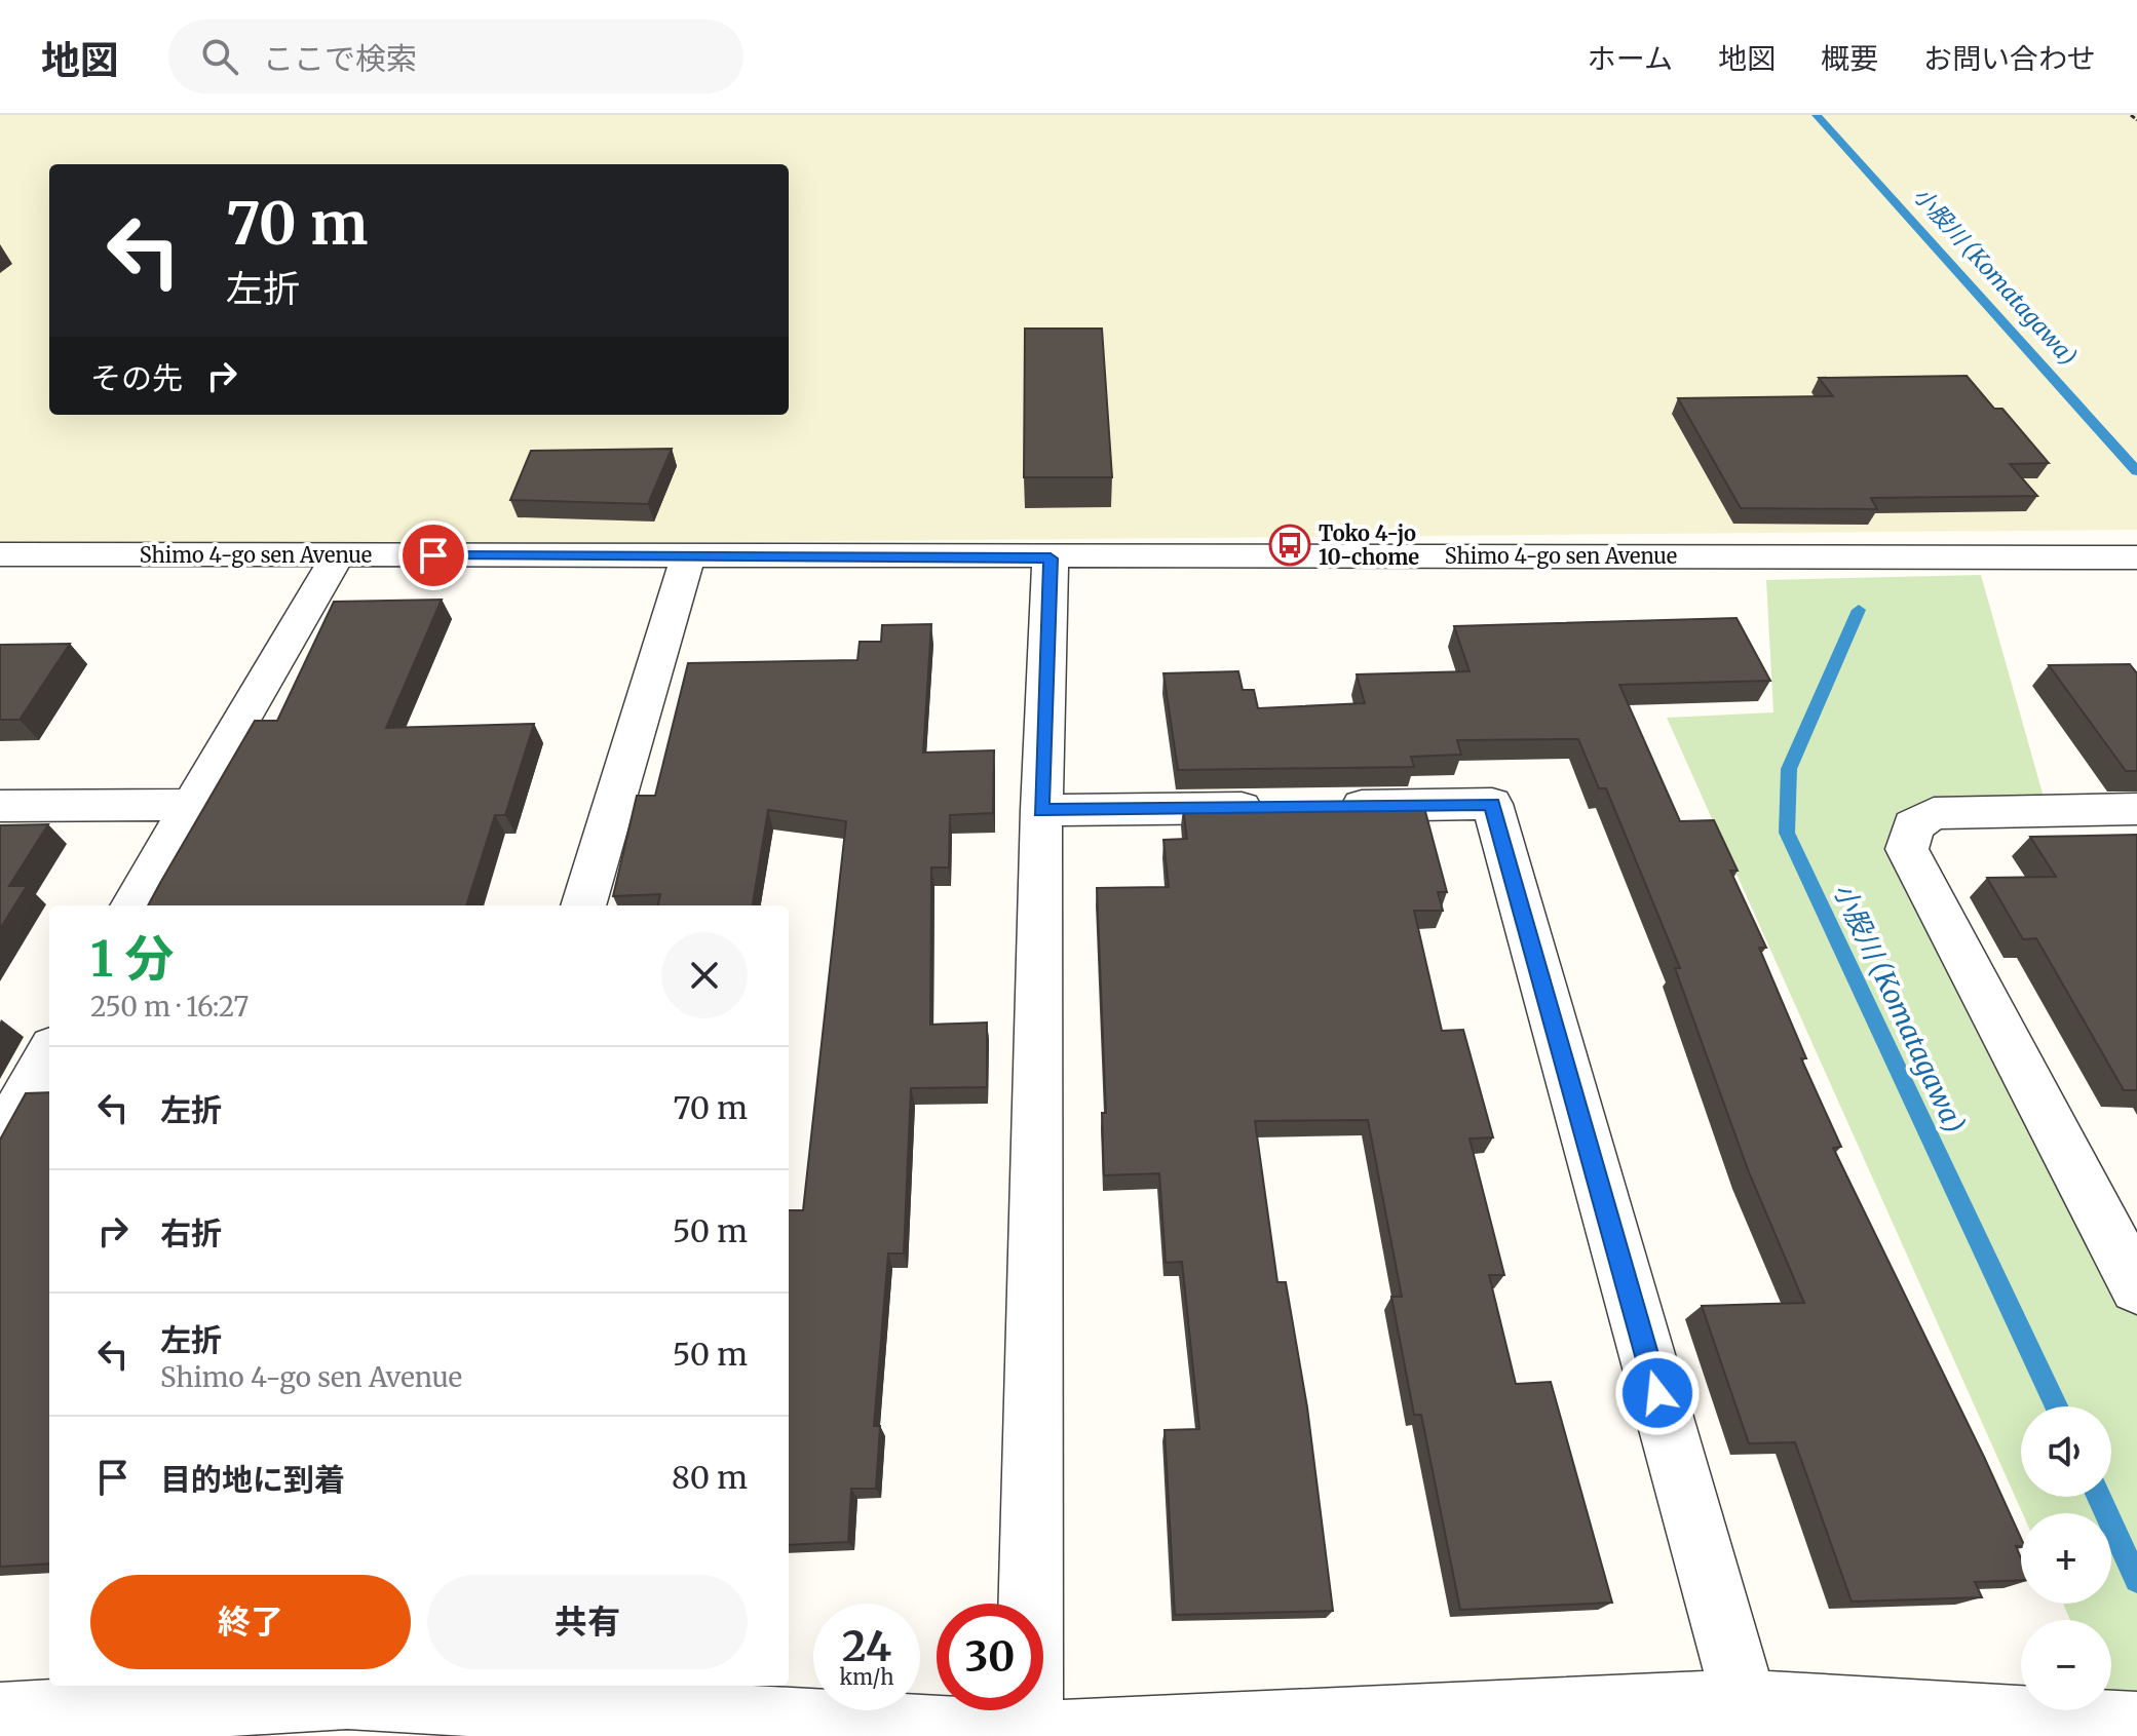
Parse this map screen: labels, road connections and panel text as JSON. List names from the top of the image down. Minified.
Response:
{"streets":{"street":["Shimo 4-go sen Avenue"]},"water":["小股川 (Komatagawa)"],"places":{"bus stop":["Toko 4-jo 10-chome"]},"page":{"header":"地図","search":"ここで検索","nav":["ホーム","地図","概要","お問い合わせ"],"turn":["70 m","左折"],"then":"その先","heading":["1 分","250 m · 16:27"],"list":[{"name":"左折","value":"70 m"},{"name":"右折","value":"50 m"},{"name":"左折","note":"Shimo 4-go sen Avenue","value":"50 m"},{"name":"目的地に到着","value":"80 m"}],"map_buttons":["+","−"],"buttons":["終了","共有"],"speed":"24 km/h","limit":"30"}}
